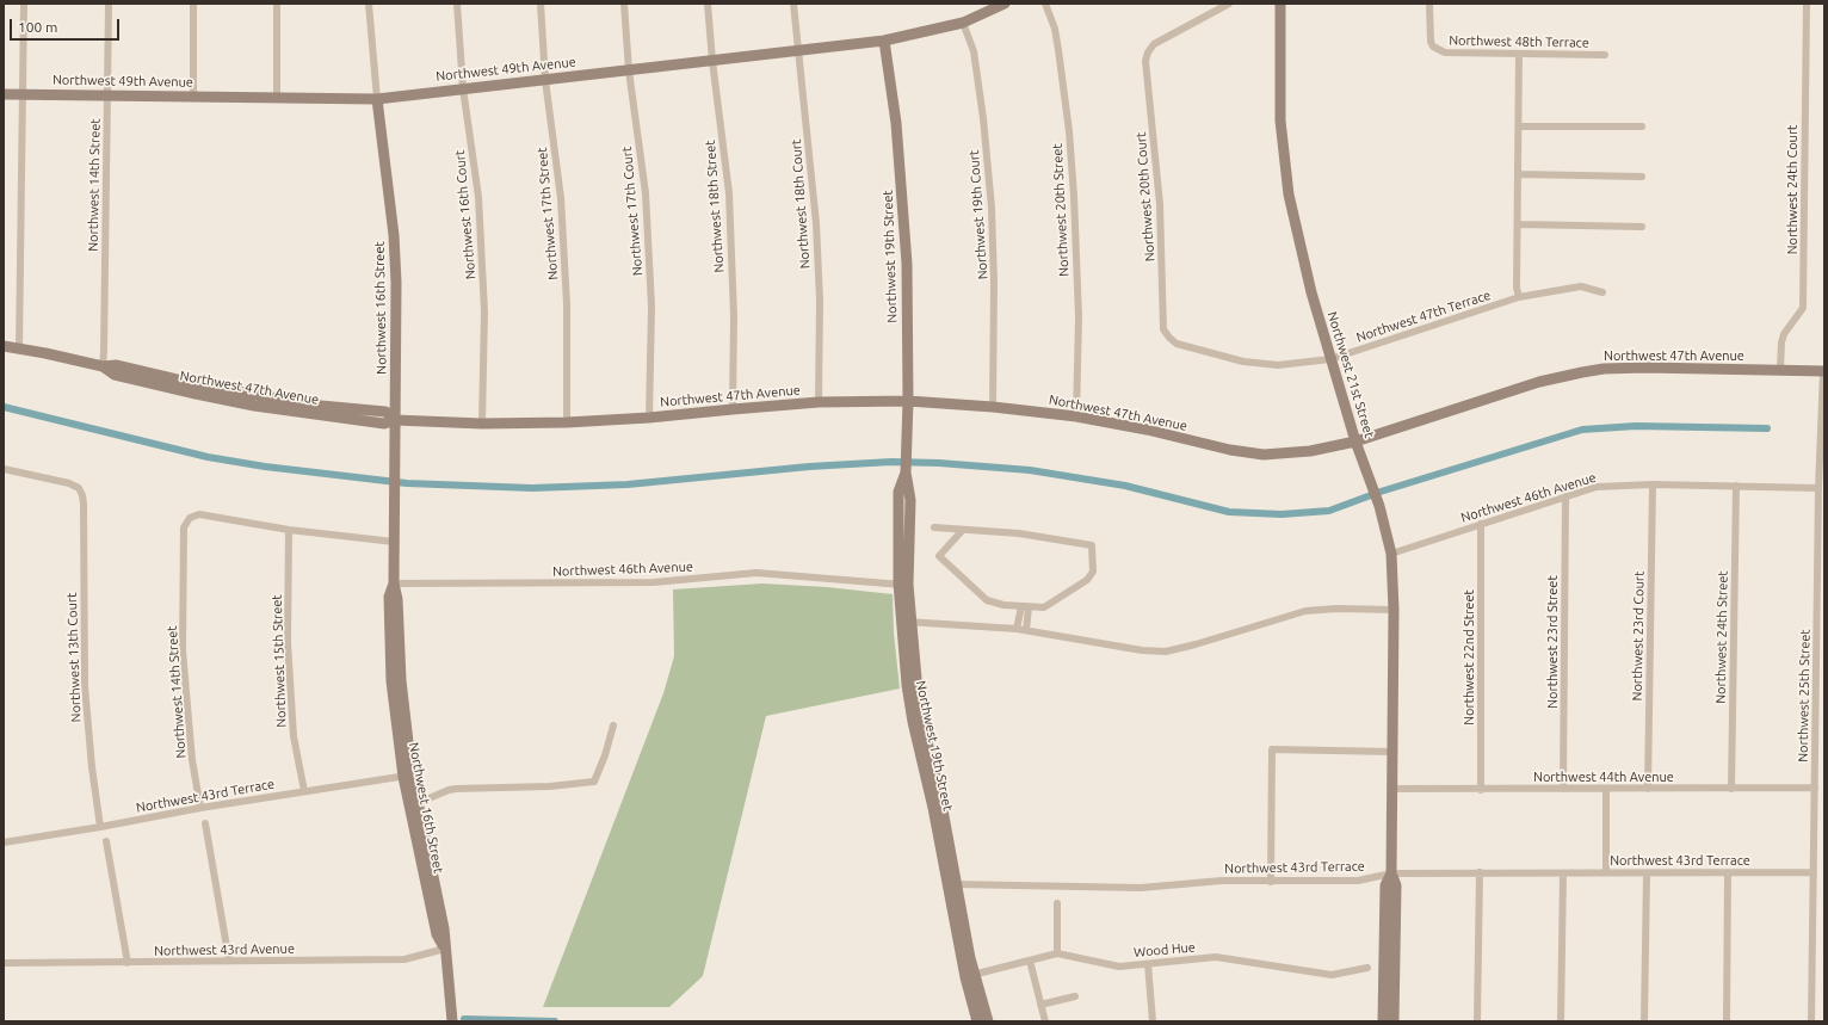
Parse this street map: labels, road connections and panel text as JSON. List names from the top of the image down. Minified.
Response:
{"streets":{"street":["Northwest 48th Terrace","Northwest 49th Avenue","Northwest 14th Street","Northwest 24th Court","Northwest 20th Court","Northwest 18th Court","Northwest 18th Street","Northwest 20th Street","Northwest 17th Court","Northwest 17th Street","Northwest 16th Court","Northwest 19th Court","Northwest 19th Street","Northwest 16th Street","Northwest 47th Terrace","Northwest 47th Avenue","Northwest 21st Street","Northwest 46th Avenue","Northwest 23rd Court","Northwest 24th Street","Northwest 23rd Street","Northwest 13th Court","Northwest 22nd Street","Northwest 15th Street","Northwest 25th Street","Northwest 44th Avenue","Northwest 43rd Terrace","Northwest 43rd Avenue","Wood Hue"]},"crossings":[["Northwest 49th Avenue","Northwest 14th Street"],["Northwest 49th Avenue","Northwest 18th Court"],["Northwest 49th Avenue","Northwest 18th Street"],["Northwest 49th Avenue","Northwest 17th Court"],["Northwest 49th Avenue","Northwest 17th Street"],["Northwest 49th Avenue","Northwest 16th Court"],["Northwest 49th Avenue","Northwest 19th Court"],["Northwest 49th Avenue","Northwest 19th Street"],["Northwest 49th Avenue","Northwest 16th Street"],["Northwest 14th Street","Northwest 47th Avenue"],["Northwest 14th Street","Northwest 15th Street"],["Northwest 14th Street","Northwest 43rd Terrace"],["Northwest 24th Court","Northwest 47th Avenue"],["Northwest 20th Court","Northwest 47th Terrace"],["Northwest 18th Court","Northwest 47th Avenue"],["Northwest 18th Street","Northwest 47th Avenue"],["Northwest 20th Street","Northwest 47th Avenue"],["Northwest 17th Court","Northwest 47th Avenue"],["Northwest 17th Street","Northwest 47th Avenue"],["Northwest 16th Court","Northwest 47th Avenue"],["Northwest 19th Court","Northwest 47th Avenue"],["Northwest 19th Street","Northwest 47th Avenue"],["Northwest 19th Street","Northwest 46th Avenue"],["Northwest 19th Street","Northwest 43rd Terrace"],["Northwest 19th Street","Wood Hue"],["Northwest 16th Street","Northwest 47th Avenue"],["Northwest 16th Street","Northwest 46th Avenue"],["Northwest 16th Street","Northwest 43rd Terrace"],["Northwest 16th Street","Northwest 43rd Avenue"],["Northwest 47th Terrace","Northwest 21st Street"],["Northwest 47th Avenue","Northwest 21st Street"],["Northwest 47th Avenue","Northwest 25th Street"],["Northwest 21st Street","Northwest 46th Avenue"],["Northwest 21st Street","Northwest 44th Avenue"],["Northwest 21st Street","Northwest 43rd Terrace"],["Northwest 46th Avenue","Northwest 23rd Court"],["Northwest 46th Avenue","Northwest 24th Street"],["Northwest 46th Avenue","Northwest 23rd Street"],["Northwest 46th Avenue","Northwest 22nd Street"],["Northwest 46th Avenue","Northwest 25th Street"],["Northwest 23rd Court","Northwest 44th Avenue"],["Northwest 24th Street","Northwest 44th Avenue"],["Northwest 23rd Street","Northwest 44th Avenue"],["Northwest 13th Court","Northwest 43rd Terrace"],["Northwest 22nd Street","Northwest 44th Avenue"],["Northwest 15th Street","Northwest 43rd Terrace"],["Northwest 25th Street","Northwest 44th Avenue"],["Northwest 25th Street","Northwest 43rd Terrace"]],"scale_bar":"100 m"}
